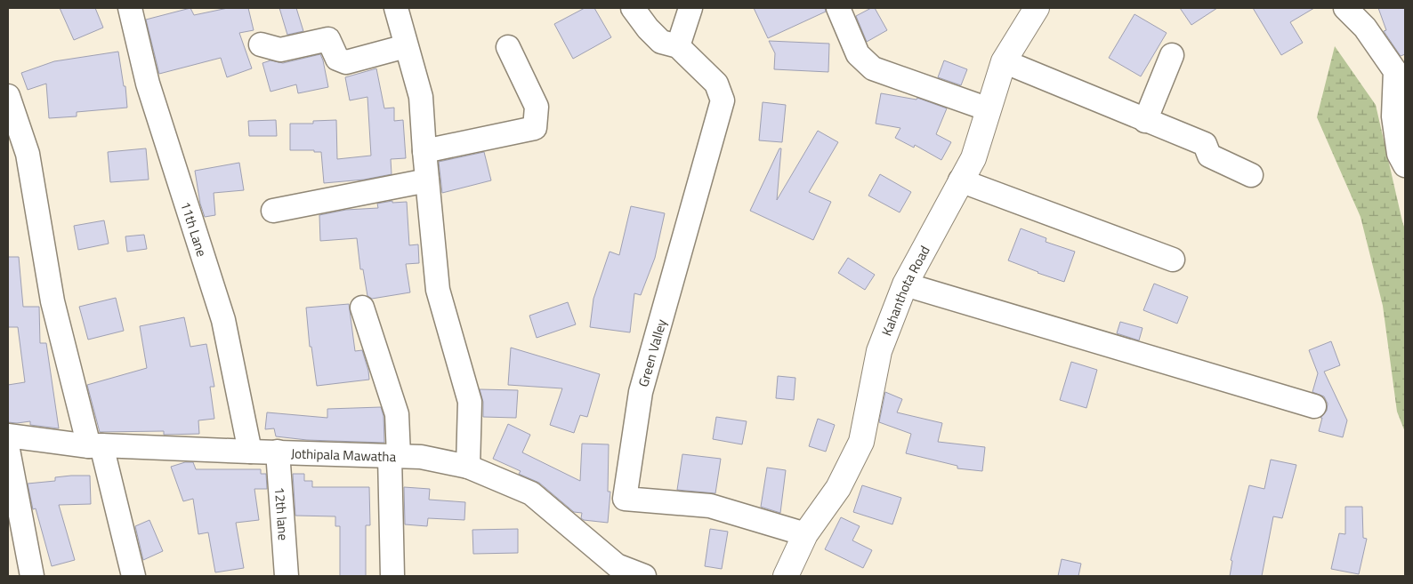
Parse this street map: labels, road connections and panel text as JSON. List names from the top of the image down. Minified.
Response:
{"streets":{"main road":["Kahanthota Road"],"street":["11th Lane","Green Valley","Jothipala Mawatha","12th lane"]},"crossings":[["11th Lane","Jothipala Mawatha"],["Kahanthota Road","Green Valley"],["Jothipala Mawatha","12th lane"]]}
